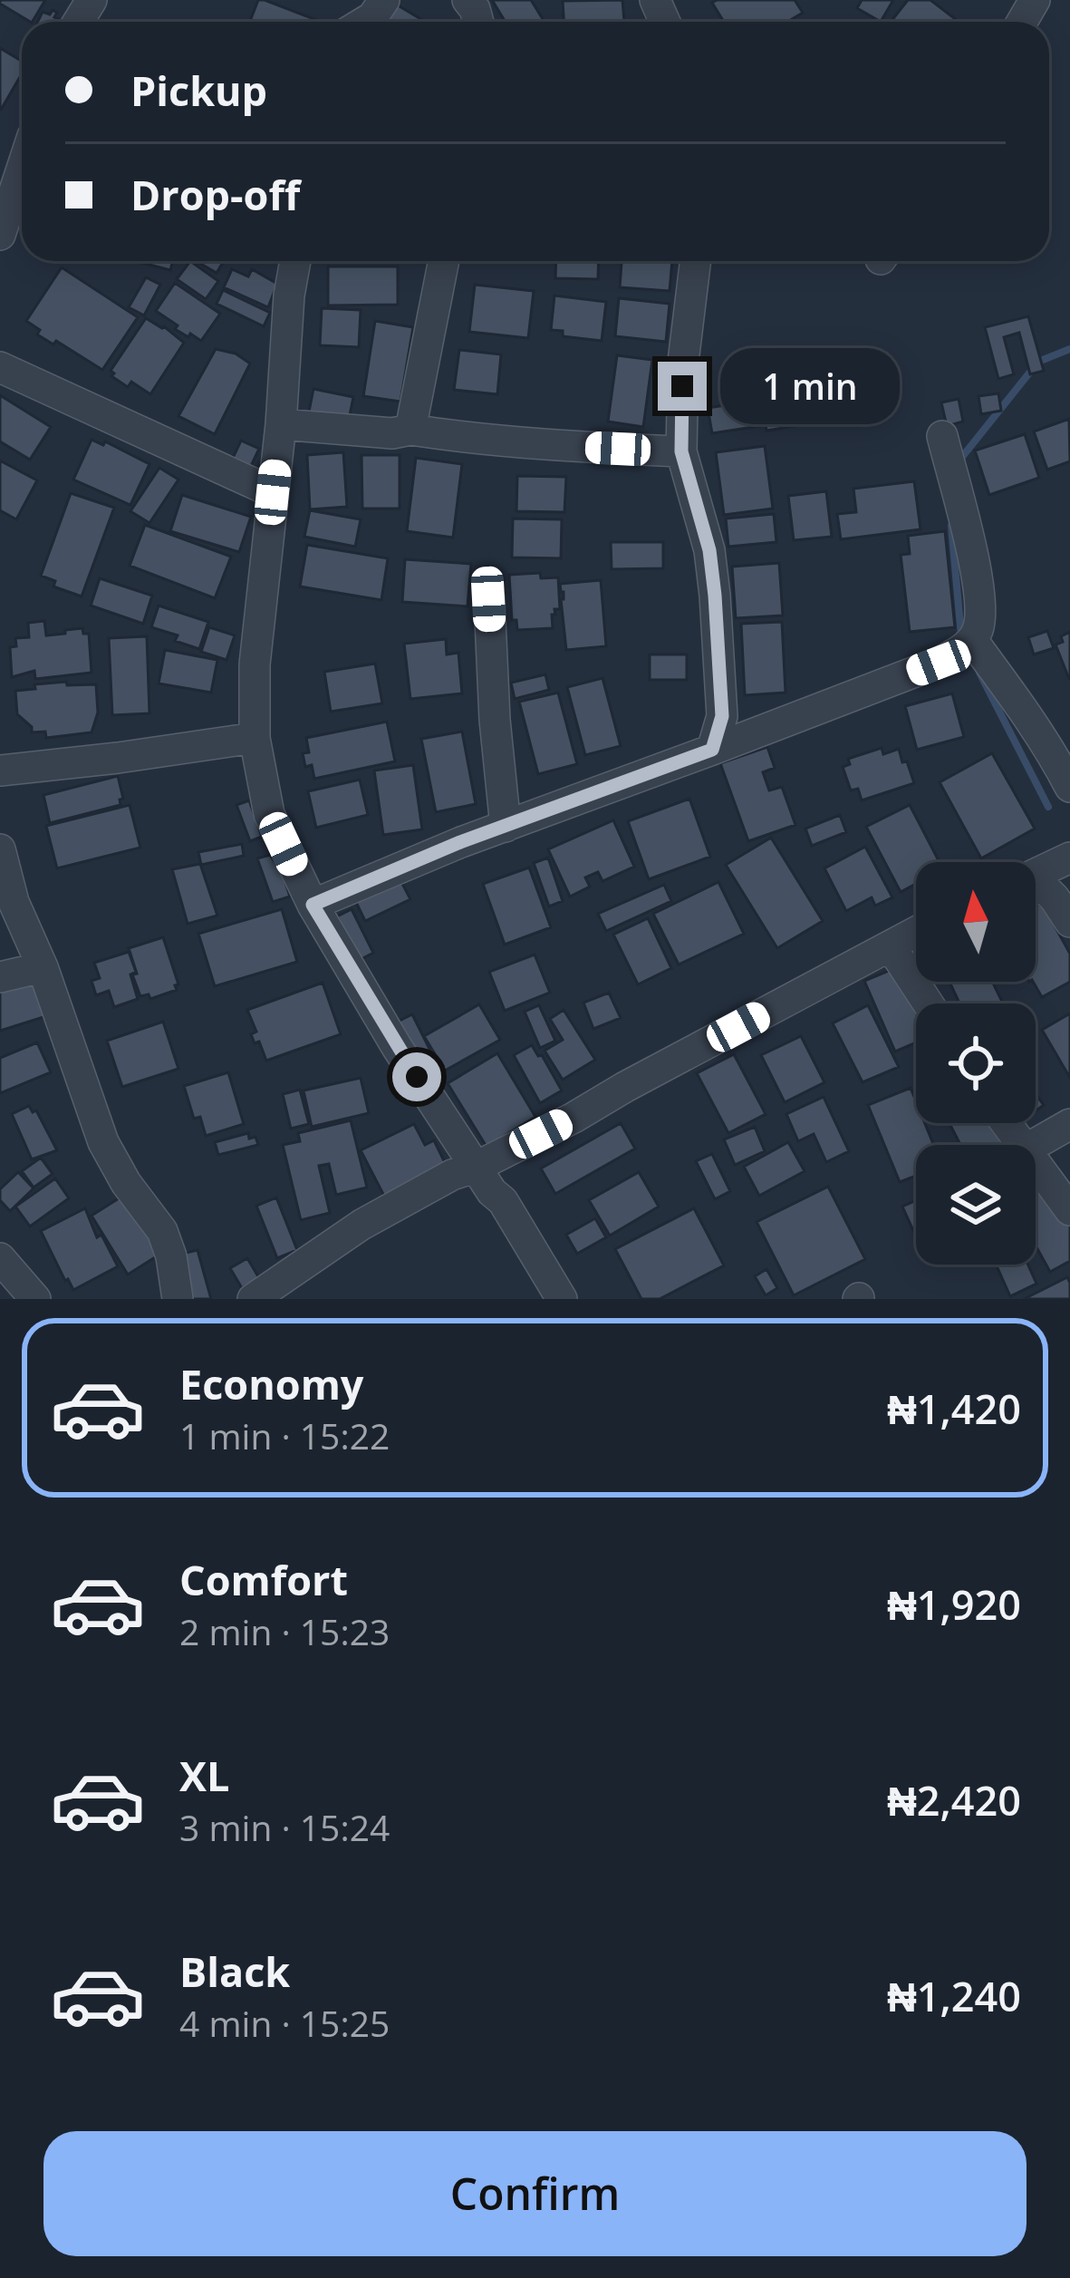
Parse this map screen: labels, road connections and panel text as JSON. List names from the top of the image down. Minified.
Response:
{"north":"top","page":{"banner":["Pickup","Drop-off"],"bubble":"1 min","list":[{"name":"Economy","note":"1 min · 15:22","value":"₦1,420"},{"name":"Comfort","note":"2 min · 15:23","value":"₦1,920"},{"name":"XL","note":"3 min · 15:24","value":"₦2,420"},{"name":"Black","note":"4 min · 15:25","value":"₦1,240"}],"buttons":"Confirm"}}
